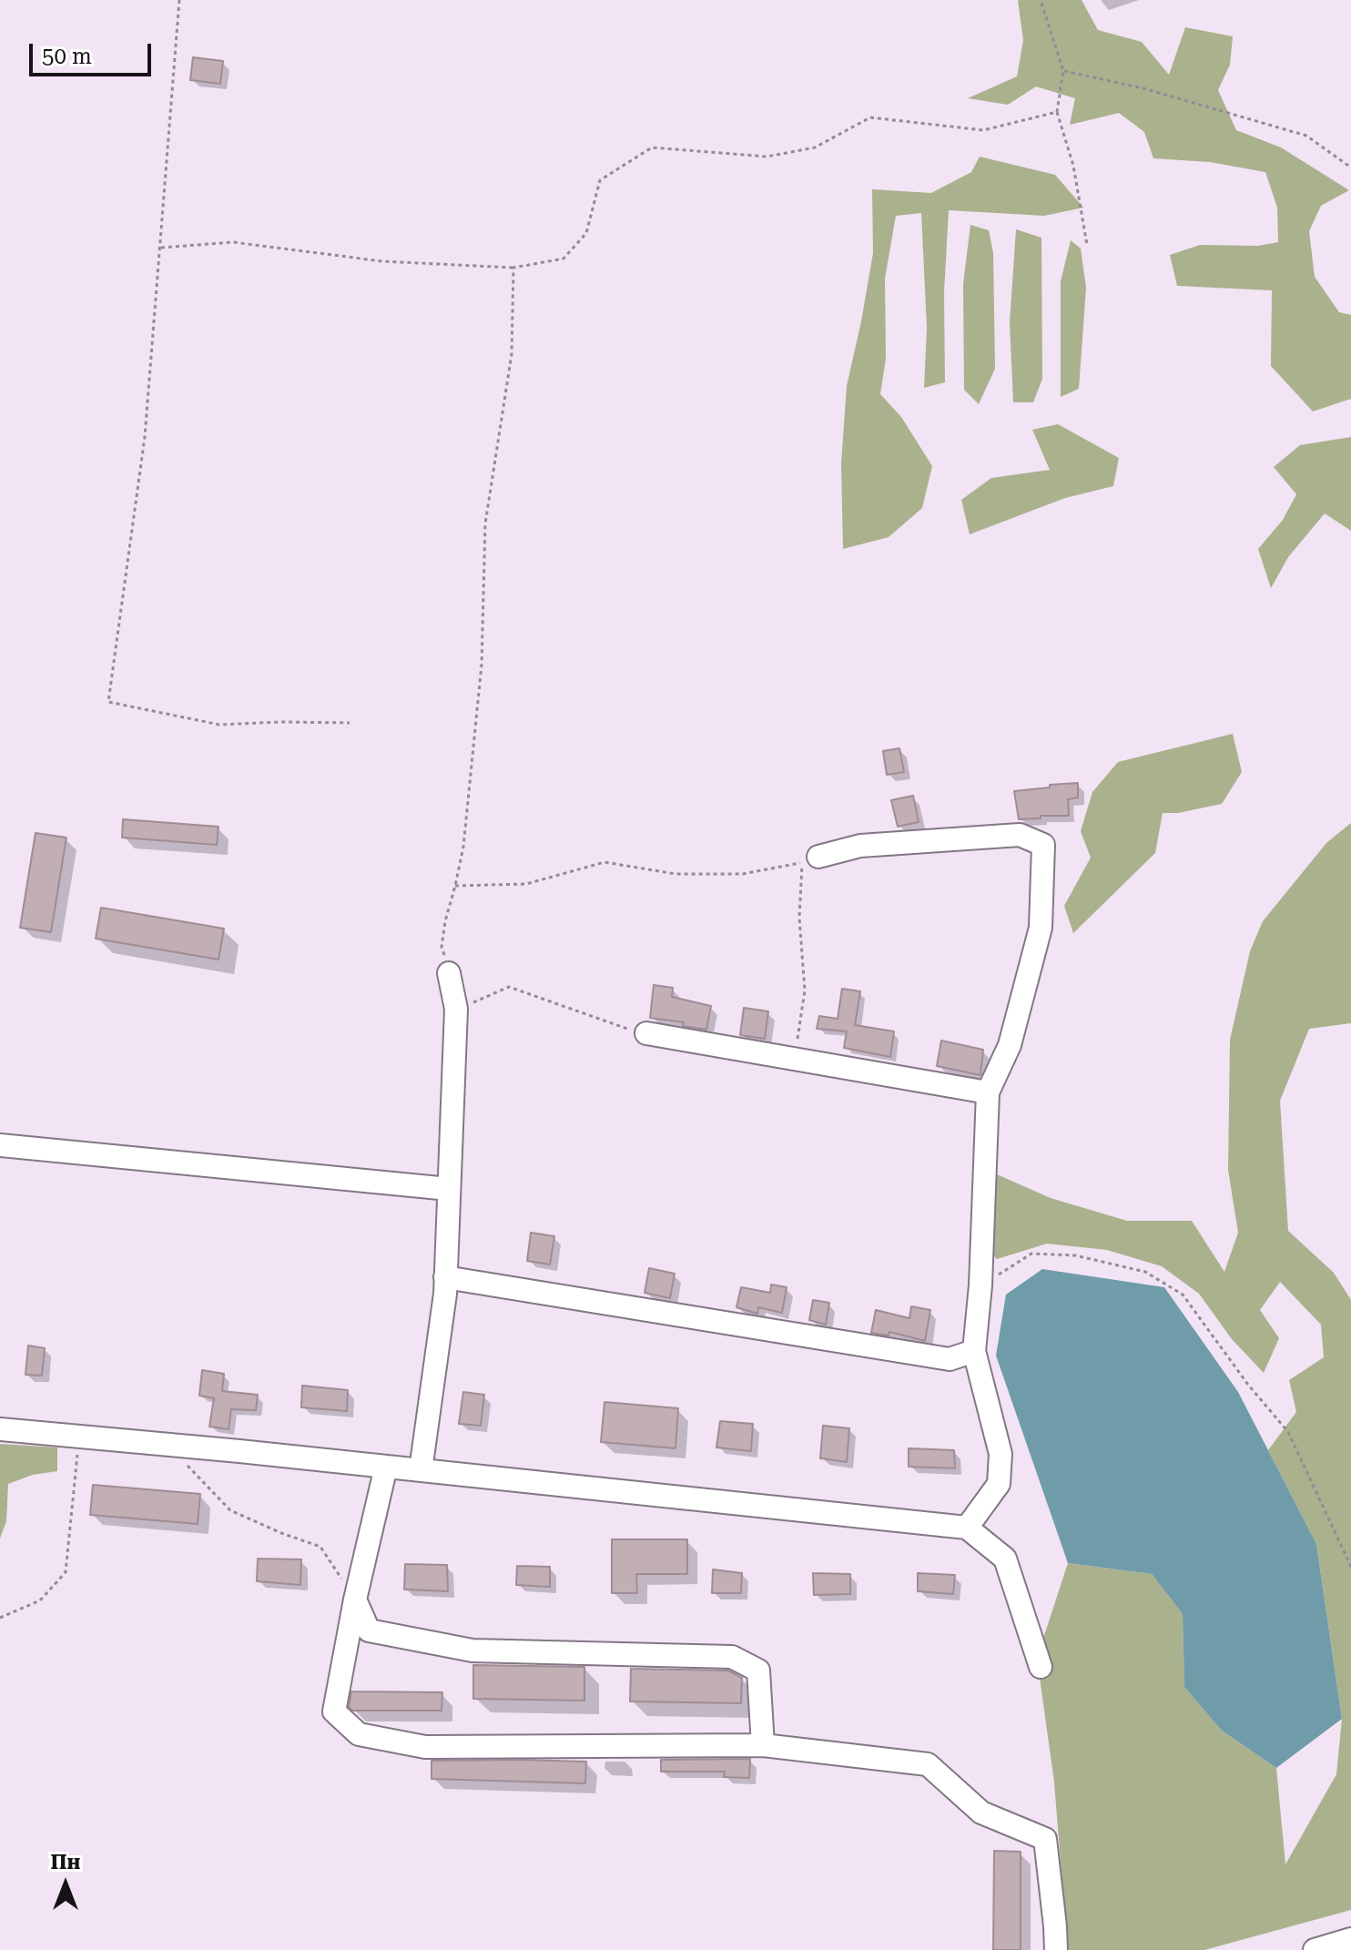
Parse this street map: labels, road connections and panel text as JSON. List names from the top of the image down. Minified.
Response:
{"scale_bar":"50 m","north":"top"}
